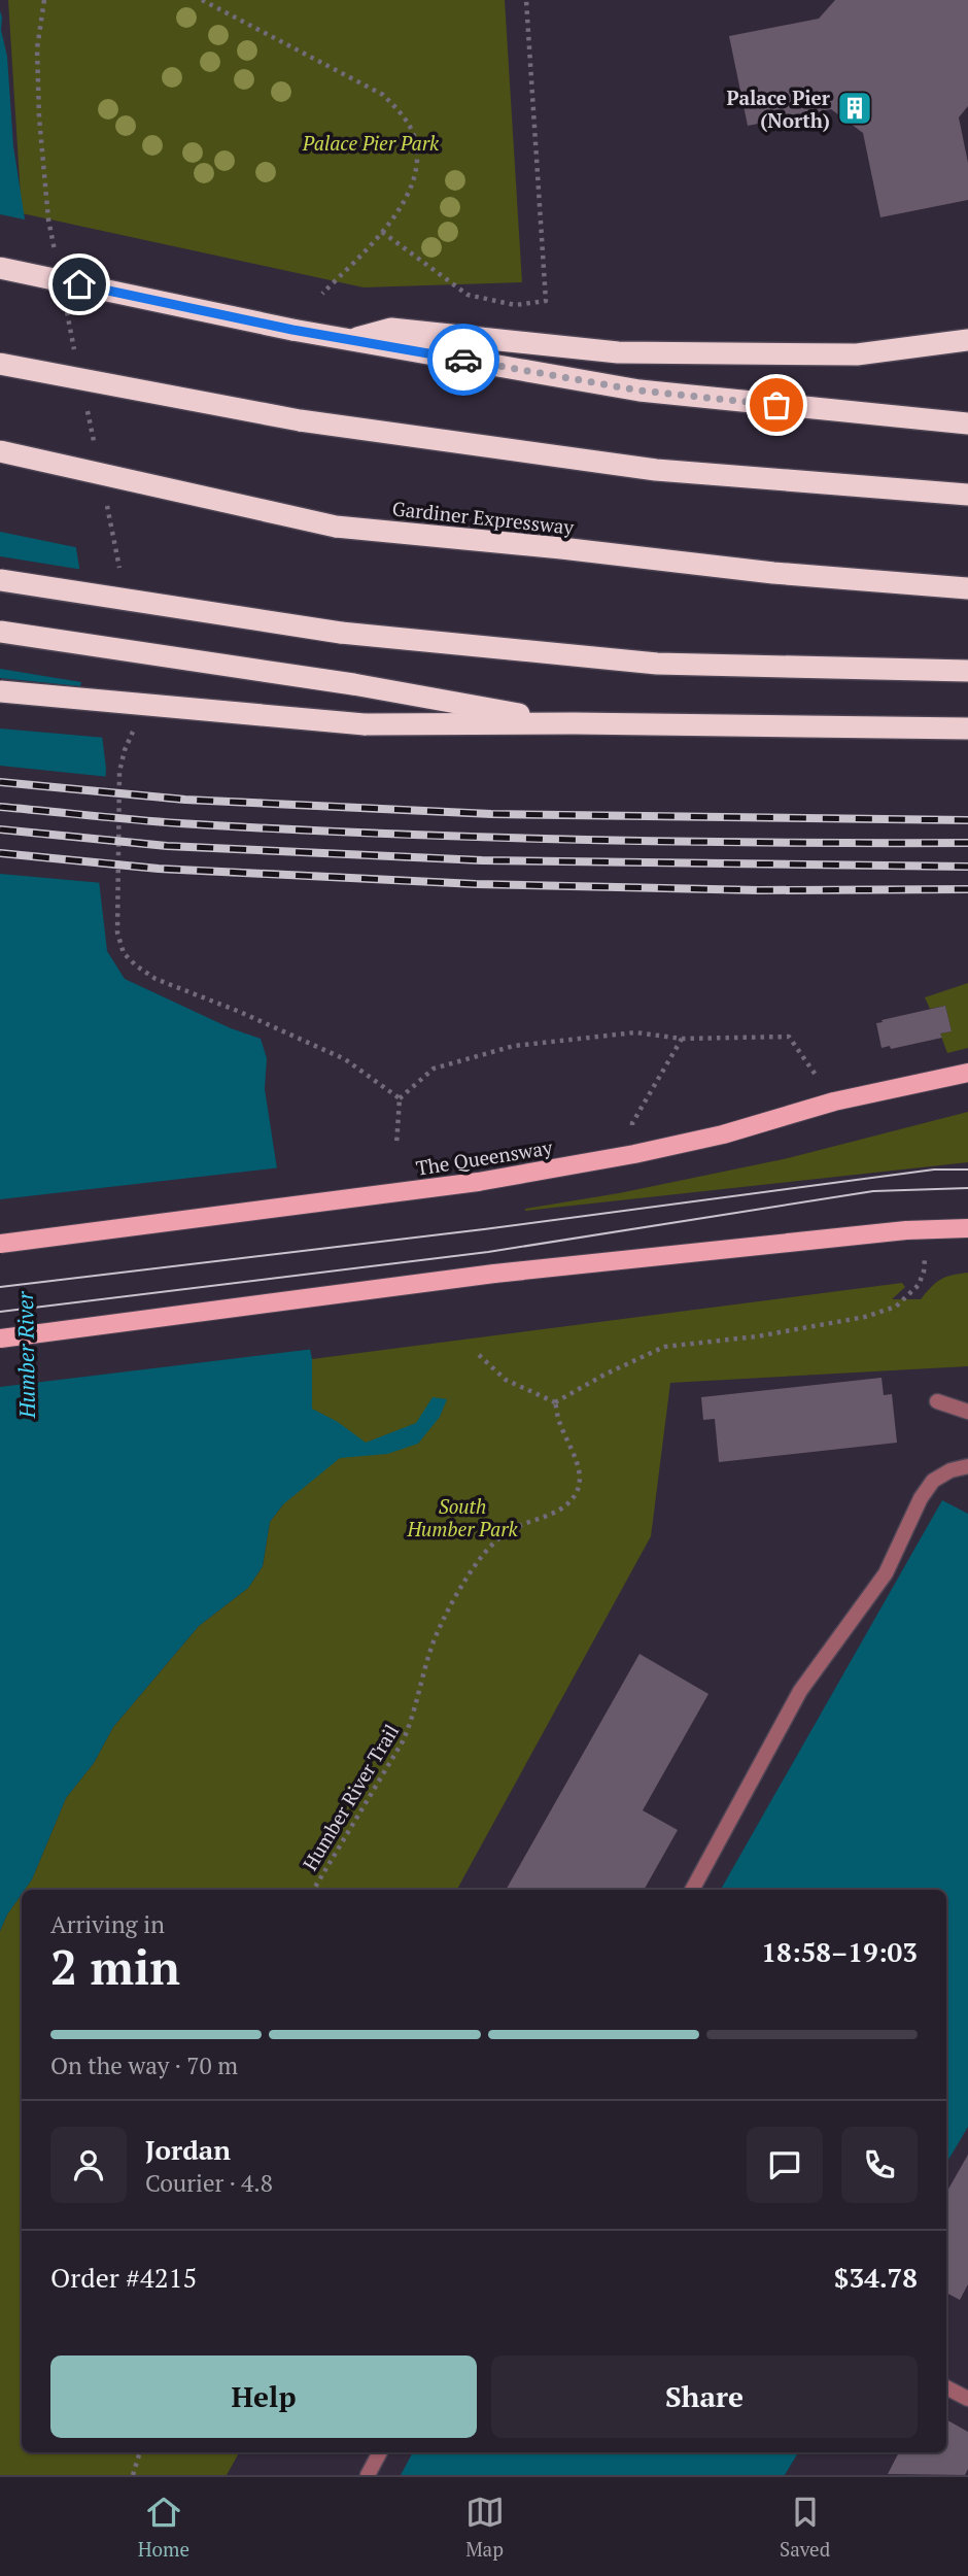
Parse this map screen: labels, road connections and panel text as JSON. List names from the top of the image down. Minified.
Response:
{"streets":{"highway":["Gardiner Expressway"],"main road":["The Queensway"],"path":["Humber River Trail"]},"water":["Humber River"],"parks":["Palace Pier Park","South Humber Park"],"places":{"building":["Palace Pier (North)"]},"page":{"heading":["2 min","Arriving in","18:58–19:03"],"panel":["Jordan","Courier · 4.8","Order #4215","$34.78"],"bar":"On the way · 70 m","buttons":["Help","Share"],"tabs":["Home","Map","Saved"]}}
